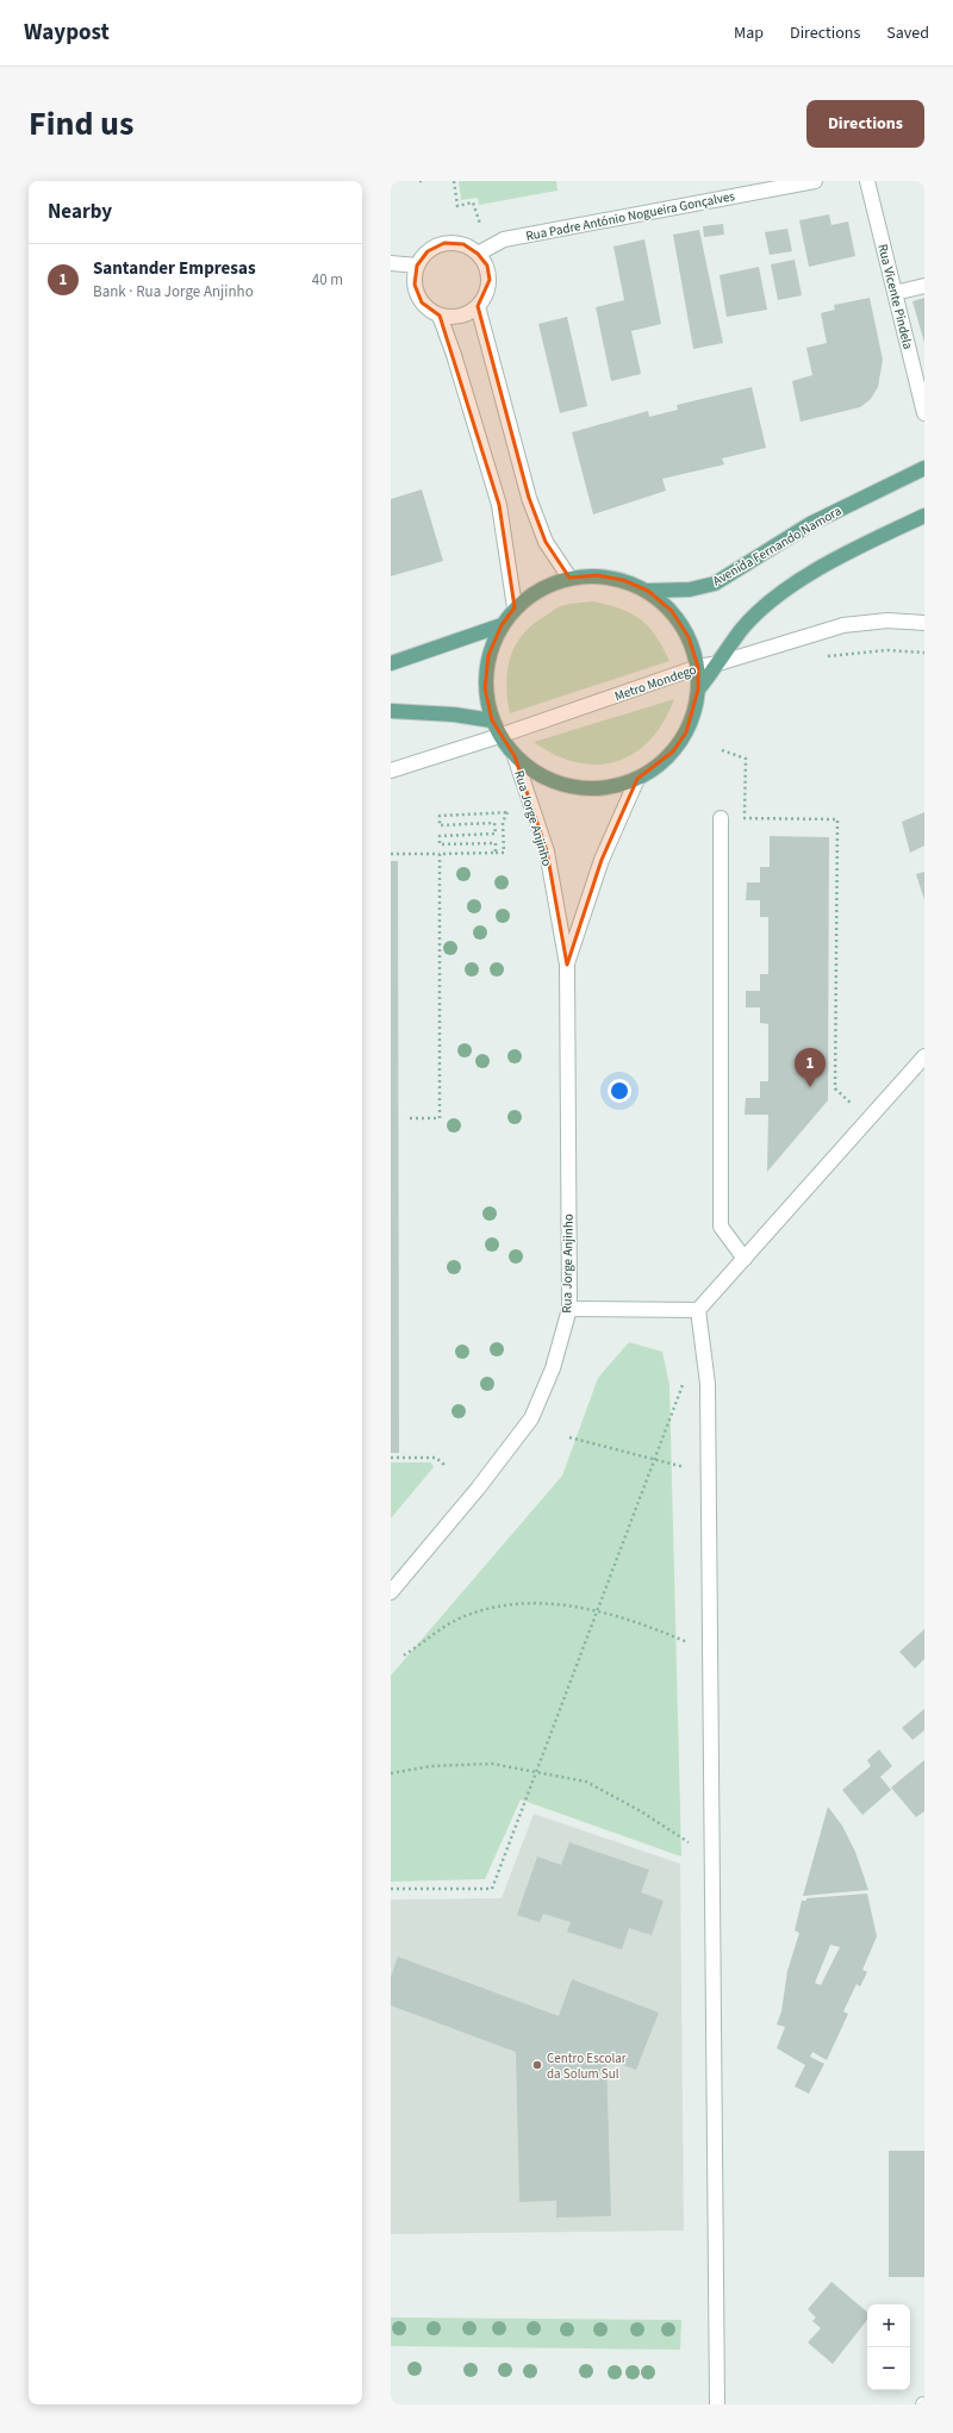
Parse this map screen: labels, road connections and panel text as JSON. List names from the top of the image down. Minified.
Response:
{"streets":{"main road":["Avenida Fernando Namora"],"street":["Rua Padre António Nogueira Gonçalves","Rua Vicente Pindela","Metro Mondego","Rua Jorge Anjinho"]},"crossings":[["Avenida Fernando Namora","Metro Mondego"],["Avenida Fernando Namora","Rua Jorge Anjinho"]],"places":["Centro Escolar da Solum Sul"],"page":{"header":"Waypost","nav":["Map","Directions","Saved"],"title":"Find us","buttons":"Directions","heading":"Nearby","list":[{"mark":"1","name":"Santander Empresas","note":"Bank · Rua Jorge Anjinho","value":"40 m"}],"pins":"1","map_buttons":["+","−"]}}
